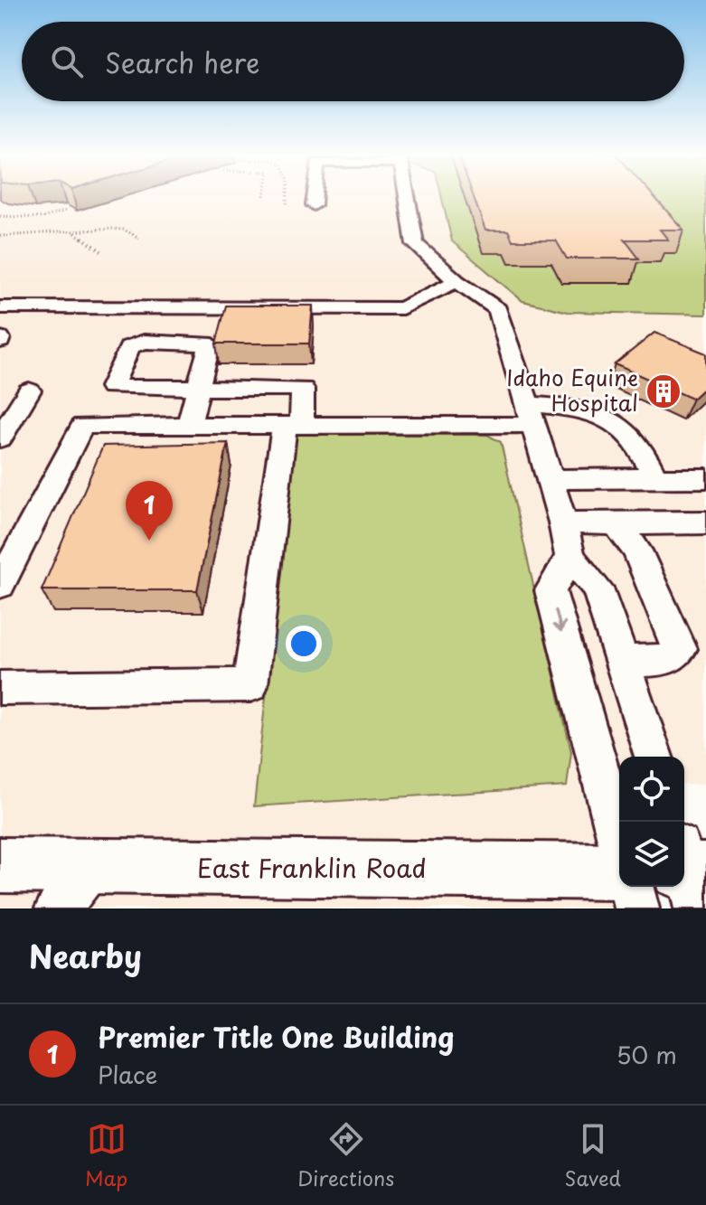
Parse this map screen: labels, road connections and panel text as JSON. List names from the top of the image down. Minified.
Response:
{"streets":{"main road":["East Franklin Road"]},"places":{"building":["Idaho Equine Hospital"]},"page":{"search":"Search here","pins":"1","heading":"Nearby","list":[{"mark":"1","name":"Premier Title One Building","note":"Place","value":"50 m"}],"nav":["Map","Directions","Saved"]}}
